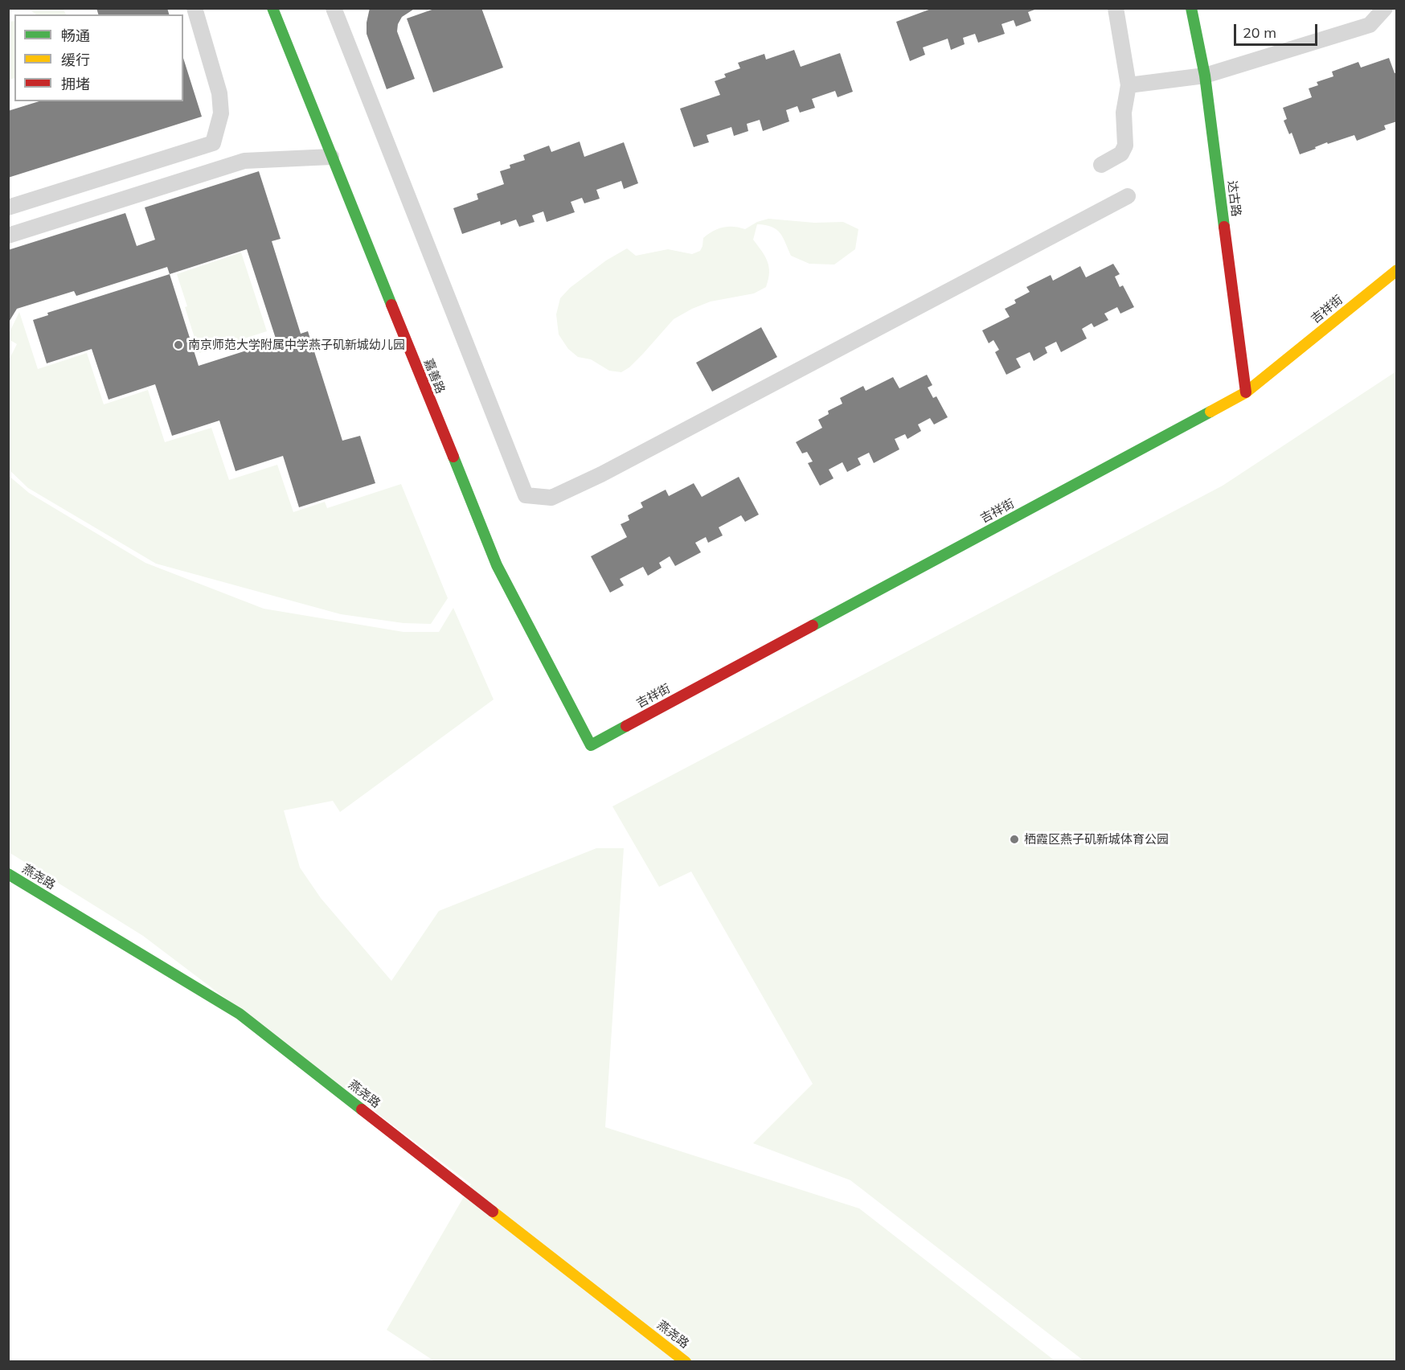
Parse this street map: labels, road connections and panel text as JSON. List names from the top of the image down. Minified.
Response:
{"streets":{"street":["达古路","吉祥街","嘉善路","燕尧路"]},"crossings":[["达古路","吉祥街"],["吉祥街","嘉善路"]],"places":["南京师范大学附属中学燕子矶新城幼儿园","栖霞区燕子矶新城体育公园"],"legend":["畅通","缓行","拥堵"],"scale_bar":"20 m"}
